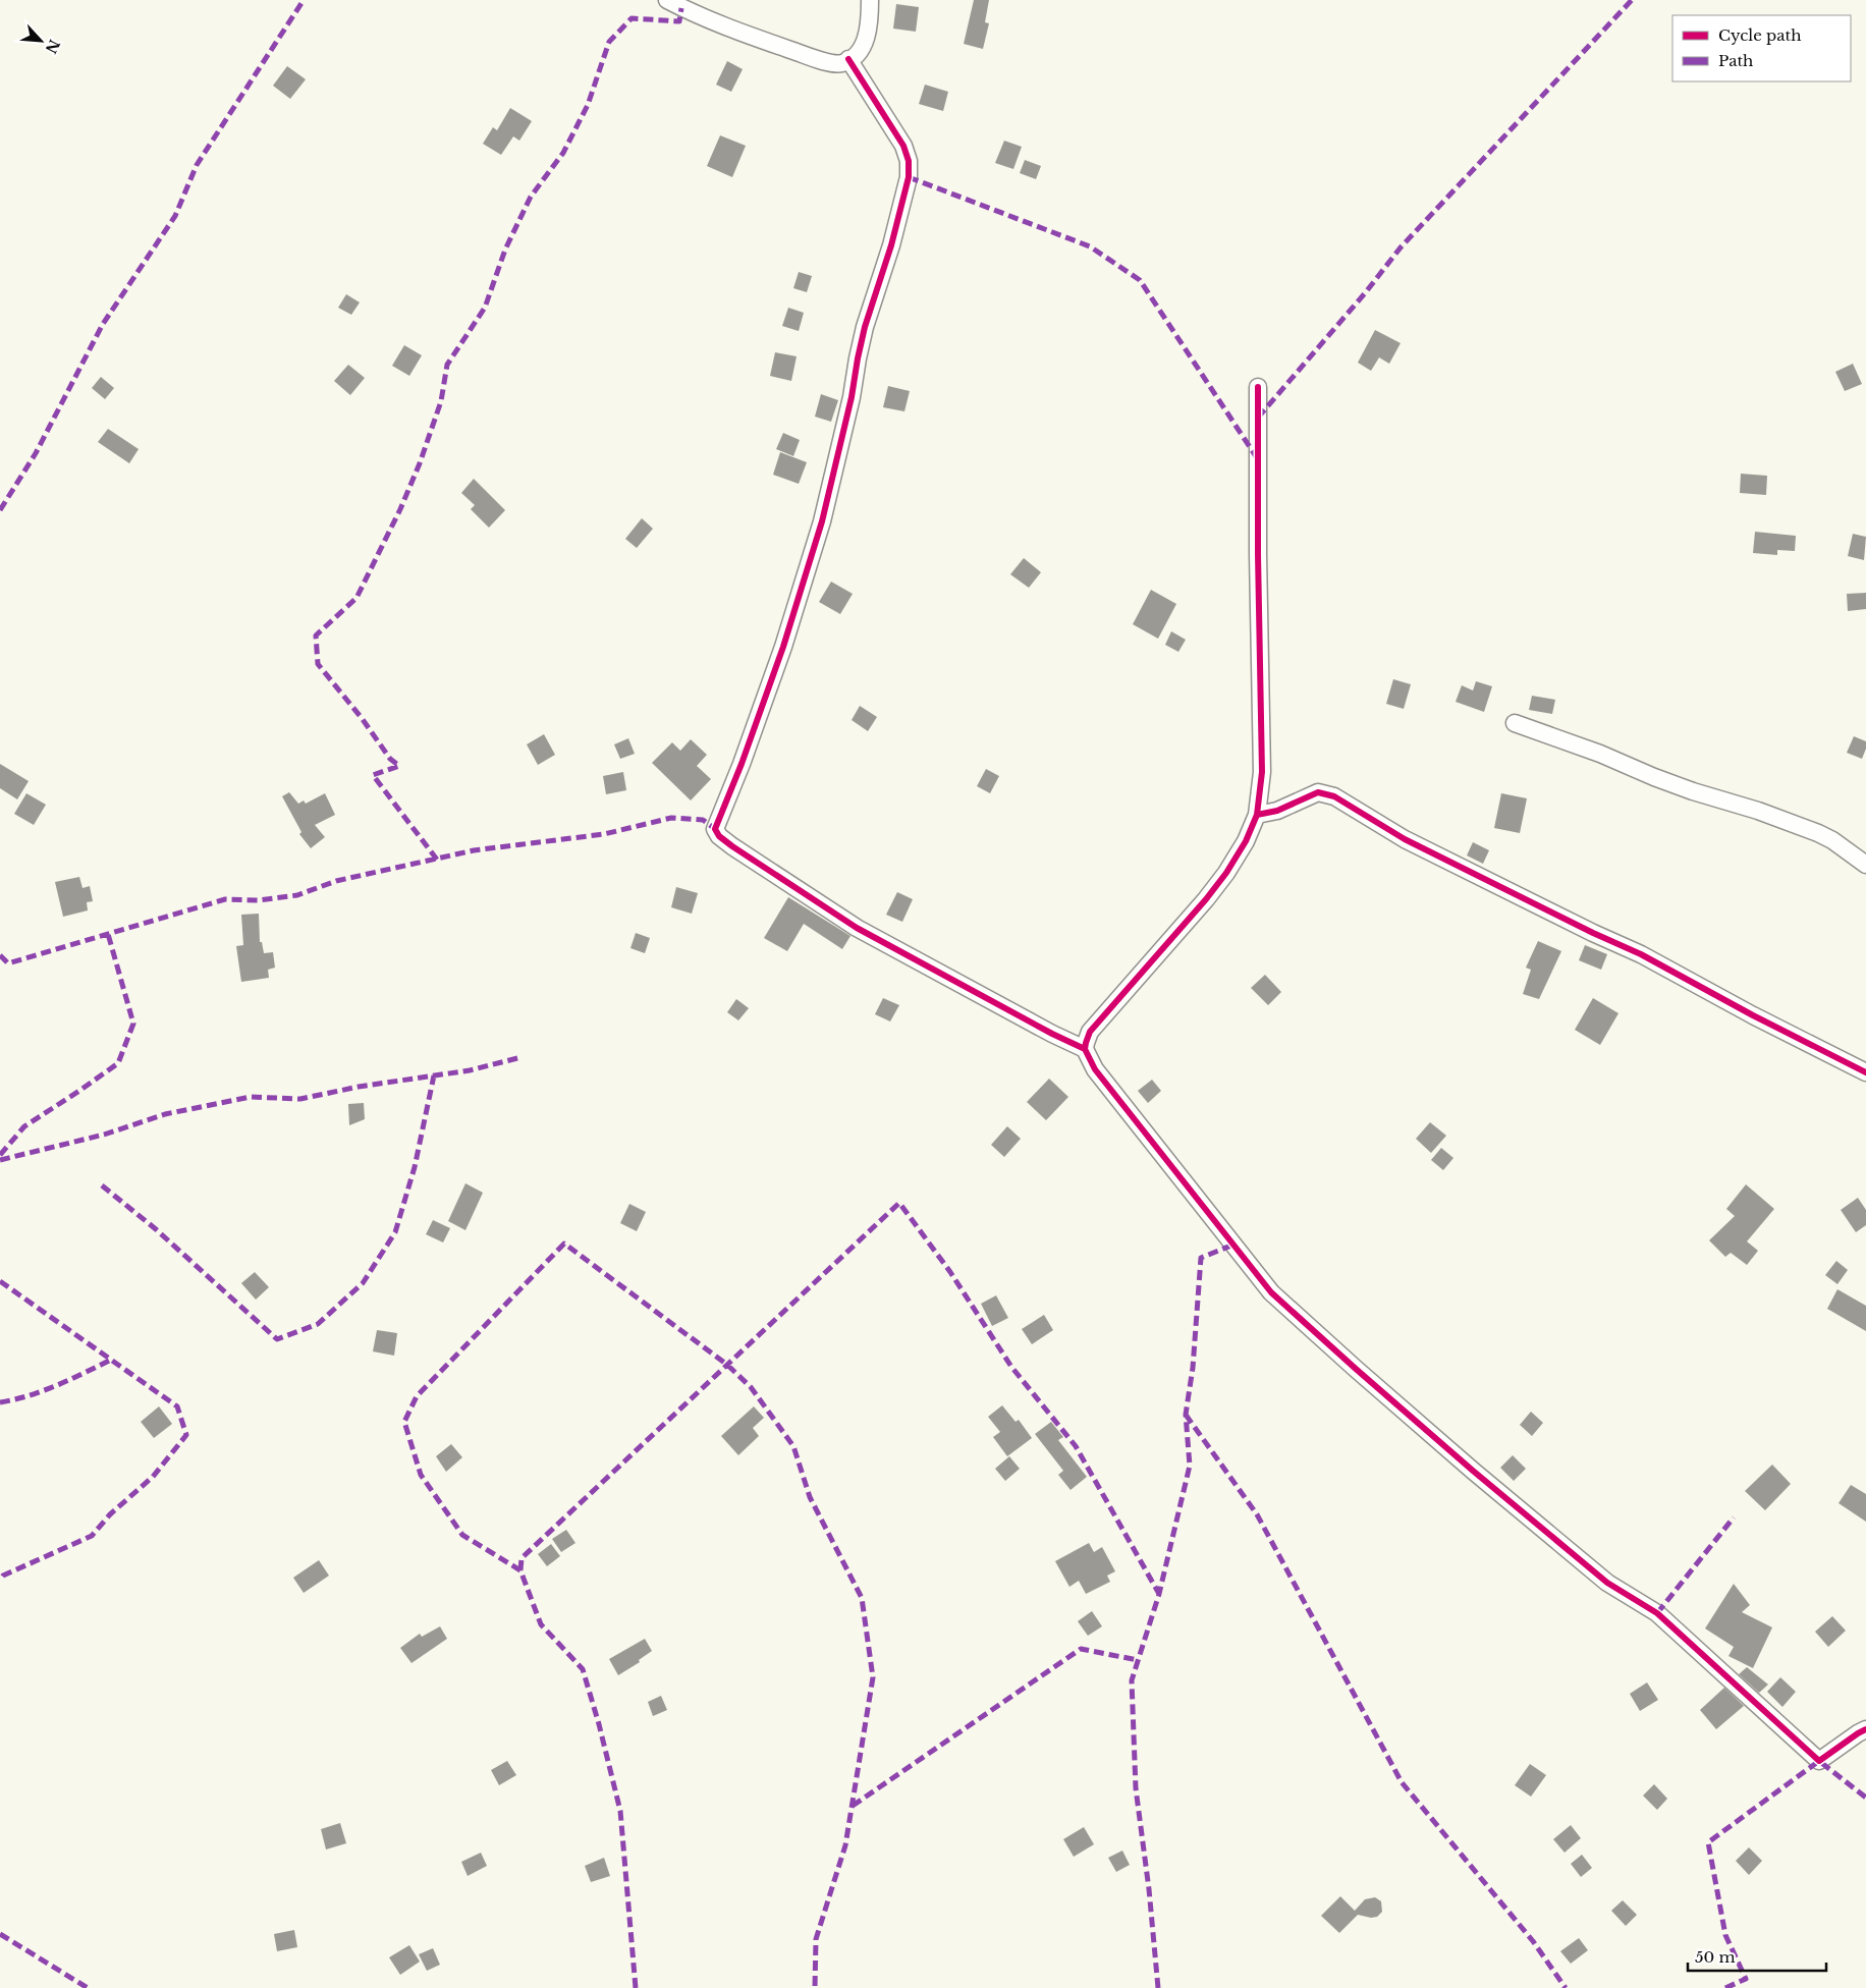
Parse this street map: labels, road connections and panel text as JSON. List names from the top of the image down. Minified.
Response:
{"legend":["Cycle path","Path"],"scale_bar":"50 m","north":"bottom right"}
